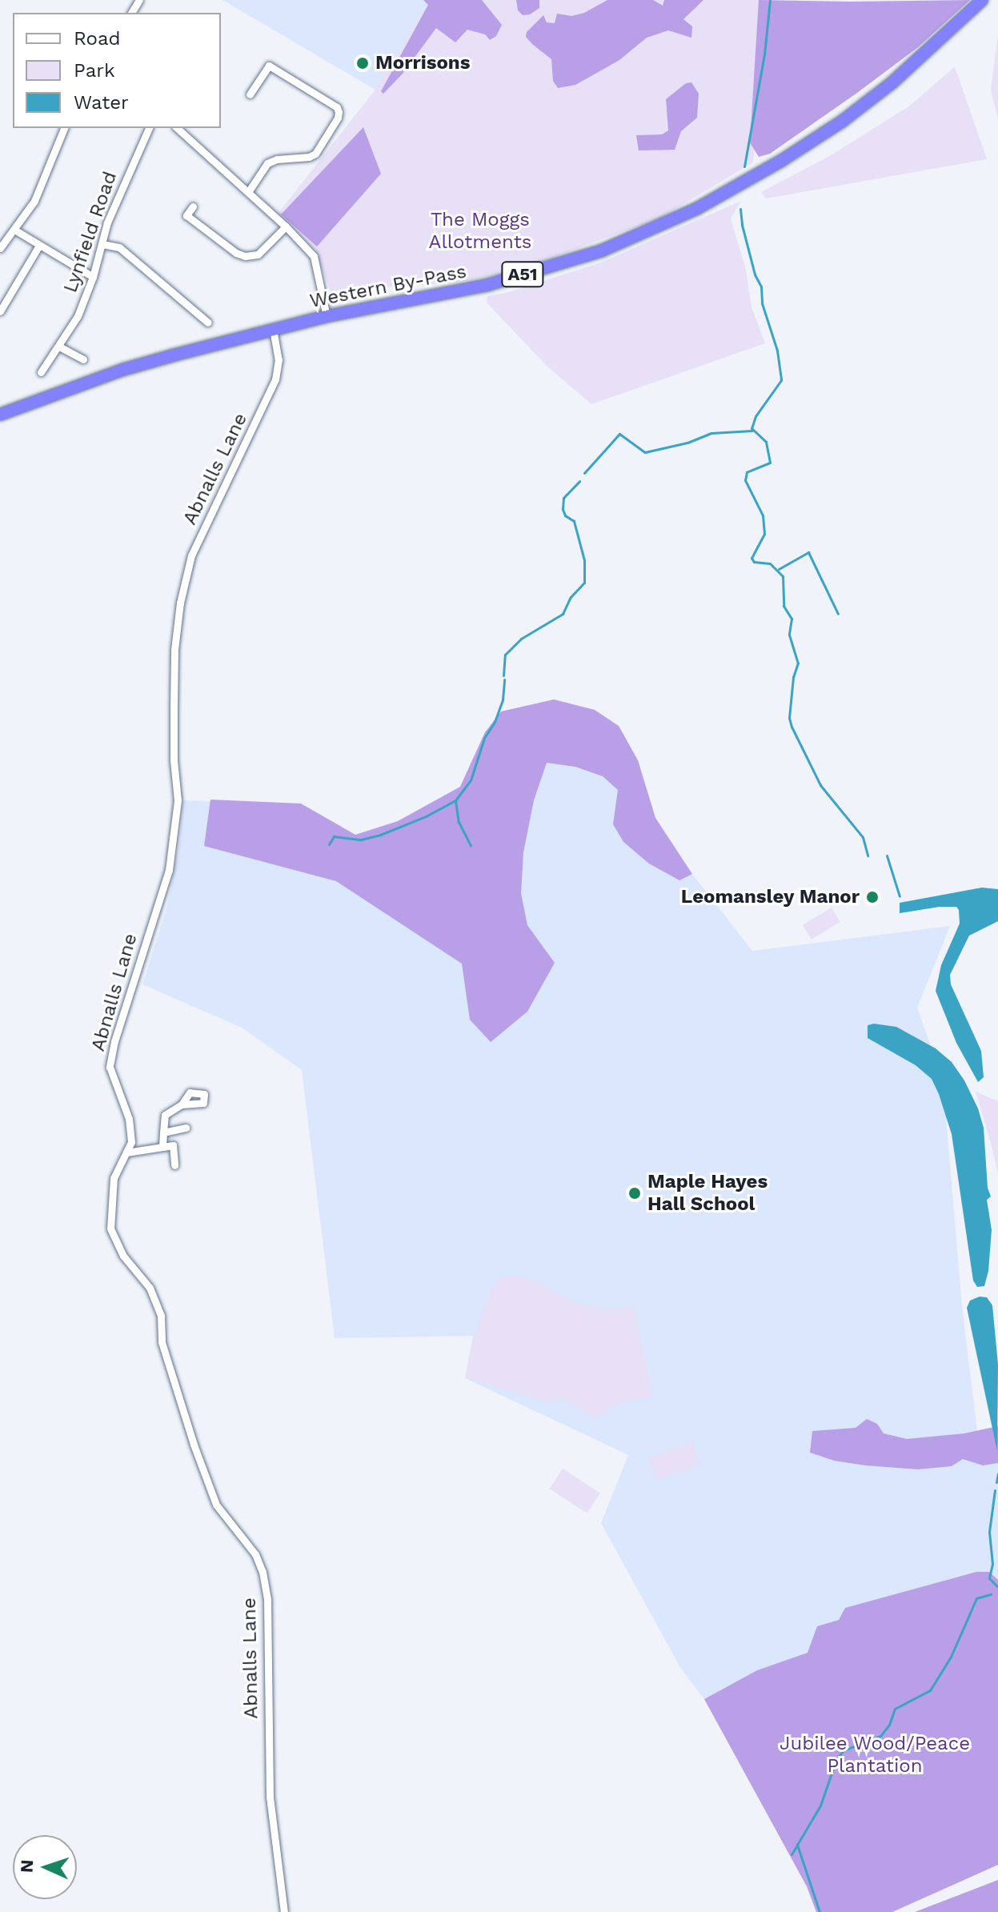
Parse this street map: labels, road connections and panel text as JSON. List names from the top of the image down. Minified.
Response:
{"streets":{"highway":["A51","Western By-Pass"],"street":["Lynfield Road","Abnalls Lane"]},"crossings":[["Western By-Pass","Abnalls Lane"]],"parks":["The Moggs Allotments","Jubilee Wood/Peace Plantation"],"places":["Morrisons","Leomansley Manor","Maple Hayes Hall School"],"legend":["Road","Park","Water"],"north":"left"}
